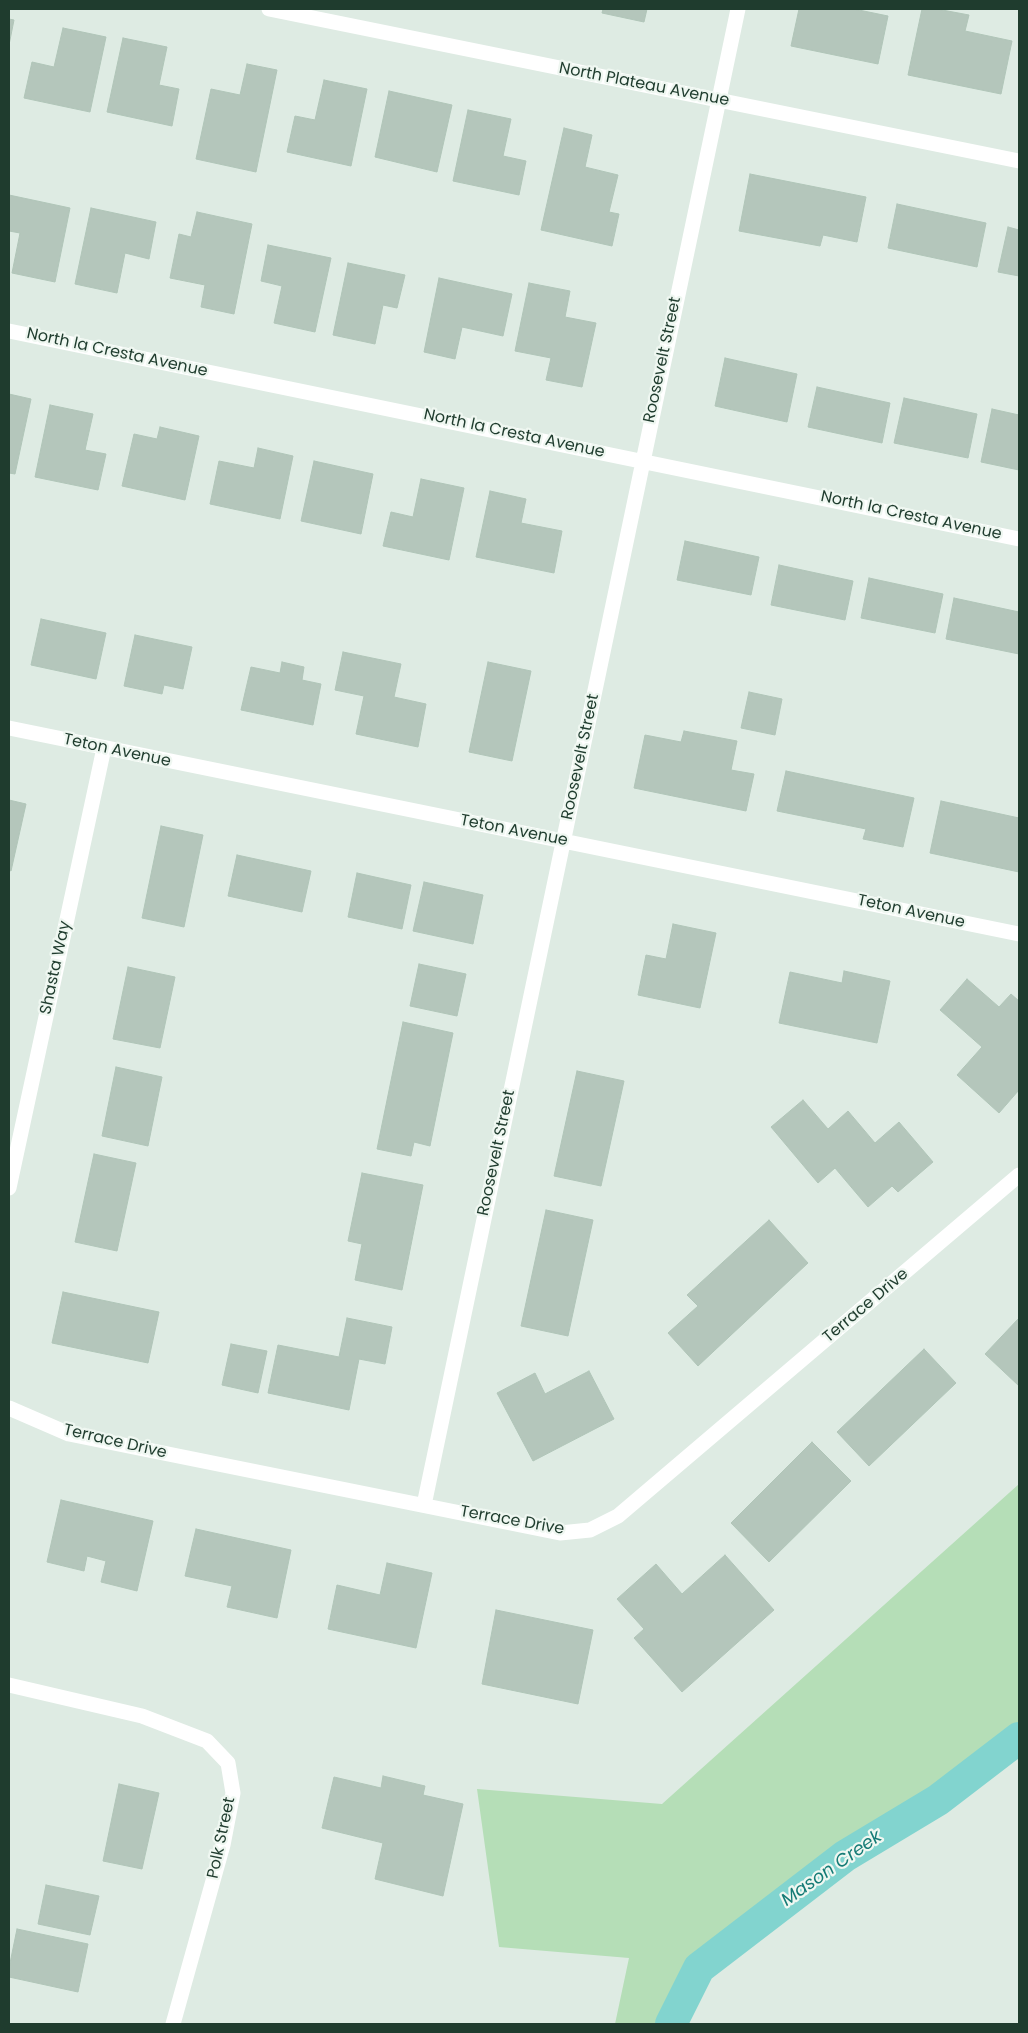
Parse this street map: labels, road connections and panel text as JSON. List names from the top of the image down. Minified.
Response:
{"streets":{"street":["North Plateau Avenue","North la Cresta Avenue","Roosevelt Street","Teton Avenue","Shasta Way","Terrace Drive","Polk Street"]},"crossings":[["North Plateau Avenue","Roosevelt Street"],["North la Cresta Avenue","Roosevelt Street"],["Roosevelt Street","Teton Avenue"],["Roosevelt Street","Terrace Drive"],["Teton Avenue","Shasta Way"]],"water":["Mason Creek"]}
